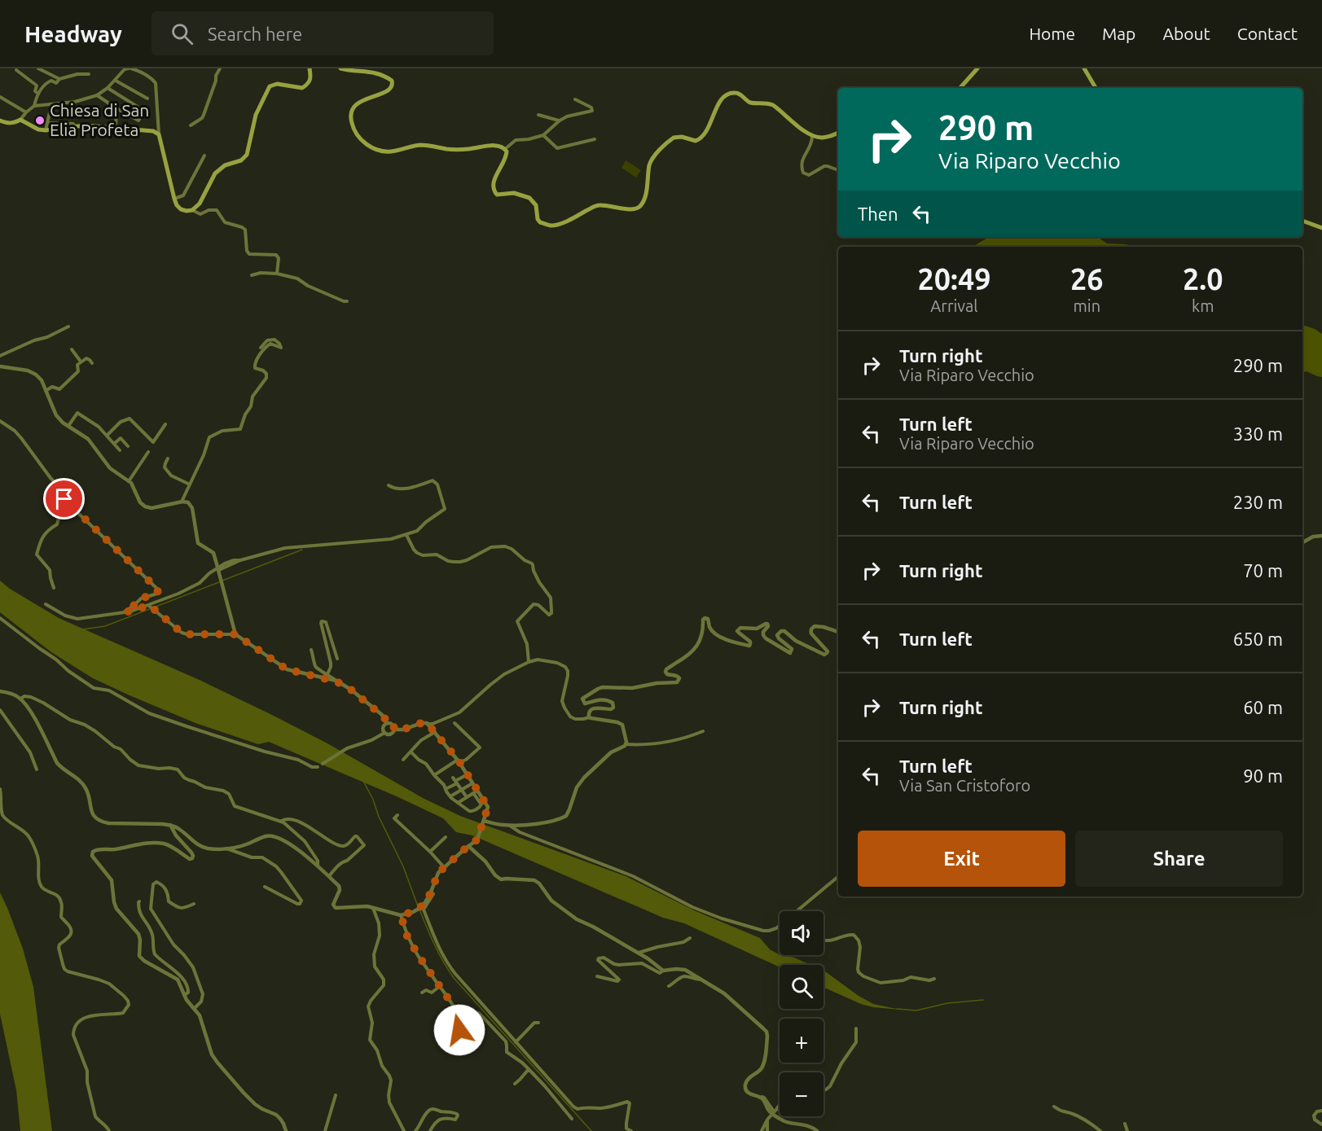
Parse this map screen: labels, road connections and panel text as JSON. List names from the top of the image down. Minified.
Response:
{"places":["Chiesa di San Elia Profeta"],"page":{"header":"Headway","search":"Search here","nav":["Home","Map","About","Contact"],"turn":["290 m","Via Riparo Vecchio"],"then":"Then","eta":["20:49","Arrival","26","min","2.0","km"],"list":[{"name":"Turn right","note":"Via Riparo Vecchio","value":"290 m"},{"name":"Turn left","note":"Via Riparo Vecchio","value":"330 m"},{"name":"Turn left","value":"230 m"},{"name":"Turn right","value":"70 m"},{"name":"Turn left","value":"650 m"},{"name":"Turn right","value":"60 m"},{"name":"Turn left","note":"Via San Cristoforo","value":"90 m"}],"buttons":["Exit","Share"],"map_buttons":["+","−"]}}
